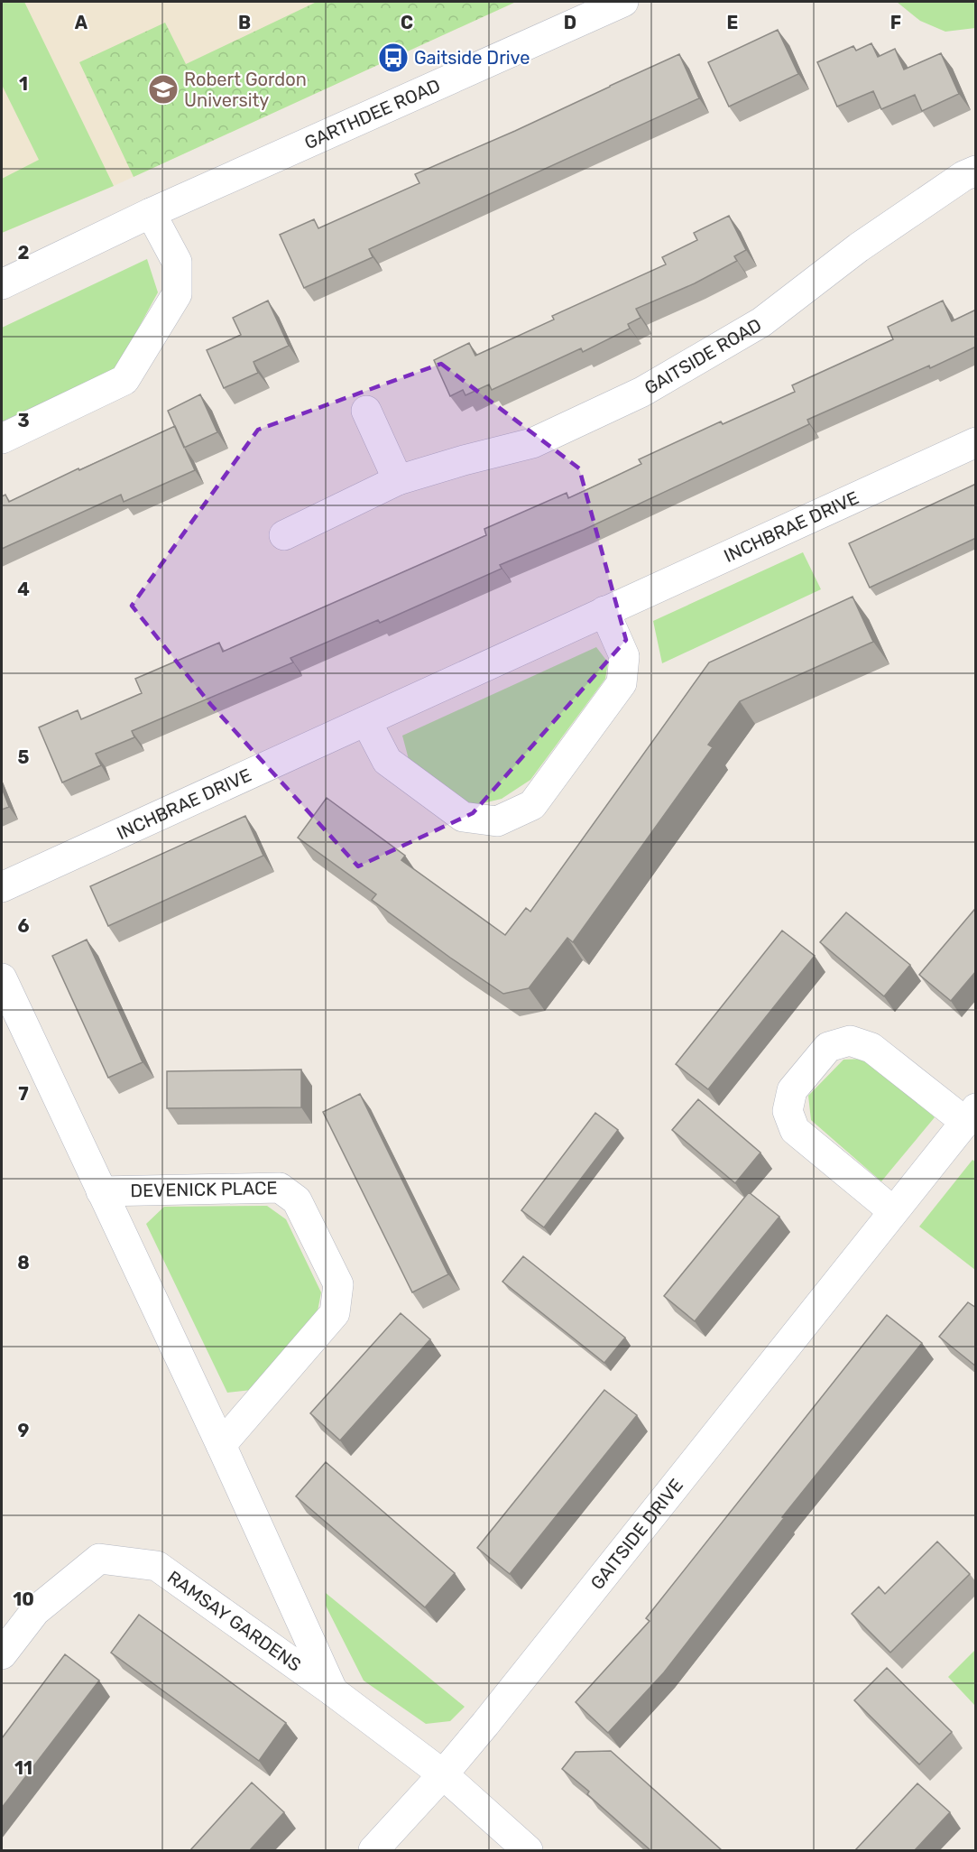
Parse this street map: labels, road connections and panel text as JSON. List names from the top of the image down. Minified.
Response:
{"streets":{"street":["GARTHDEE ROAD","GAITSIDE ROAD","INCHBRAE DRIVE","DEVENICK PLACE","GAITSIDE DRIVE","RAMSAY GARDENS"]},"crossings":[["DEVENICK PLACE","RAMSAY GARDENS"],["GAITSIDE DRIVE","RAMSAY GARDENS"]],"places":{"bus stop":["Gaitside Drive"],"school or university":["Robert Gordon University"]},"grid":{"columns":["A","B","C","D","E","F"],"rows":["1","2","3","4","5","6","7","8","9","10","11"]}}
